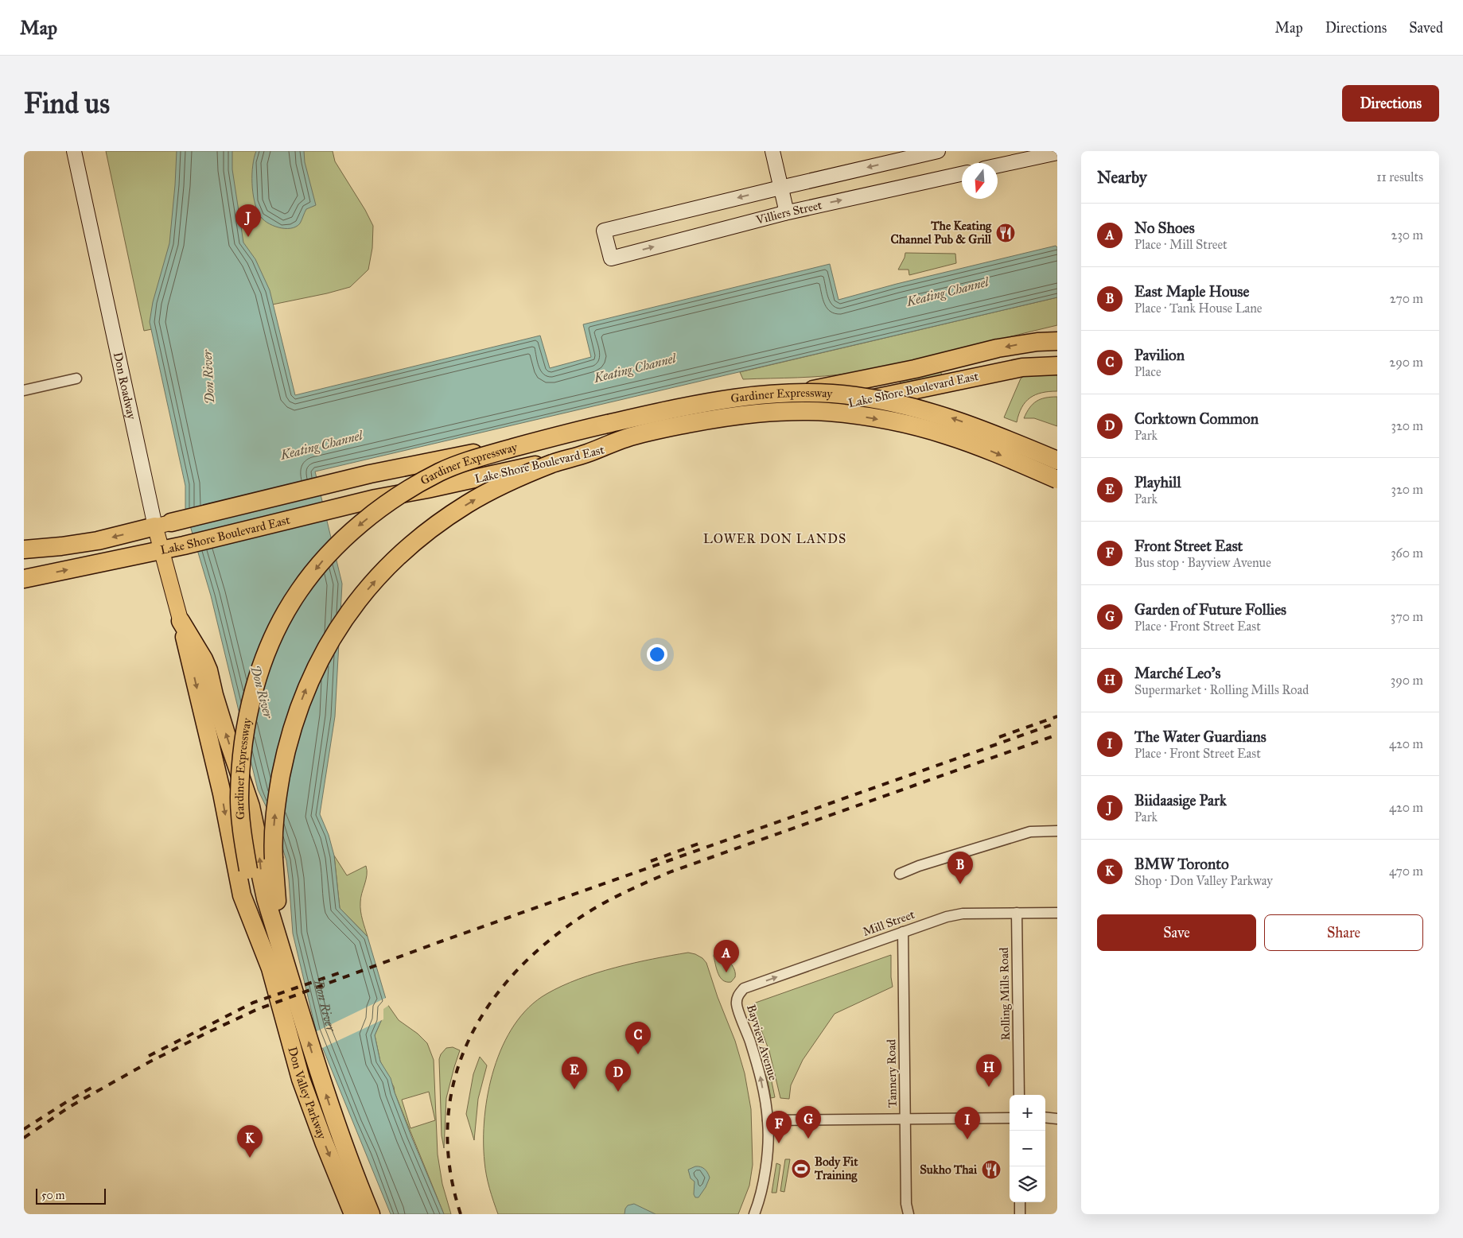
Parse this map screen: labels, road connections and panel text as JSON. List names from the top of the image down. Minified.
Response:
{"streets":{"highway":["Lake Shore Boulevard East","Gardiner Expressway","Don Valley Parkway"],"main road":["Don Roadway"],"street":["Villiers Street","Mill Street","Rolling Mills Road","Bayview Avenue","Tannery Road"]},"crossings":[["Don Roadway","Lake Shore Boulevard East"],["Gardiner Expressway","Don Valley Parkway"],["Mill Street","Rolling Mills Road"],["Mill Street","Bayview Avenue"],["Mill Street","Tannery Road"]],"one_way":["Mill Street","Bayview Avenue"],"districts":["LOWER DON LANDS"],"water":["Keating Channel","Don River"],"places":{"restaurant":["The Keating Channel Pub & Grill","Sukho Thai"],"sports":["Body Fit Training"]},"scale_bar":"50 m","north":"bottom","page":{"header":"Map","nav":["Map","Directions","Saved"],"buttons":["Directions",["Save","Share"]],"title":"Find us","heading":["Nearby","11 results"],"list":[{"mark":"A","name":"No Shoes","note":"Place · Mill Street","value":"230 m"},{"mark":"B","name":"East Maple House","note":"Place · Tank House Lane","value":"270 m"},{"mark":"C","name":"Pavilion","note":"Place","value":"290 m"},{"mark":"D","name":"Corktown Common","note":"Park","value":"320 m"},{"mark":"E","name":"Playhill","note":"Park","value":"320 m"},{"mark":"F","name":"Front Street East","note":"Bus stop · Bayview Avenue","value":"360 m"},{"mark":"G","name":"Garden of Future Follies","note":"Place · Front Street East","value":"370 m"},{"mark":"H","name":"Marché Leo’s","note":"Supermarket · Rolling Mills Road","value":"390 m"},{"mark":"I","name":"The Water Guardians","note":"Place · Front Street East","value":"420 m"},{"mark":"J","name":"Biidaasige Park","note":"Park","value":"420 m"},{"mark":"K","name":"BMW Toronto","note":"Shop · Don Valley Parkway","value":"470 m"}],"pins":["J","B","A","C","H","E","D","G","I","F","K"],"map_buttons":["+","−"],"scale":"50 m"}}
